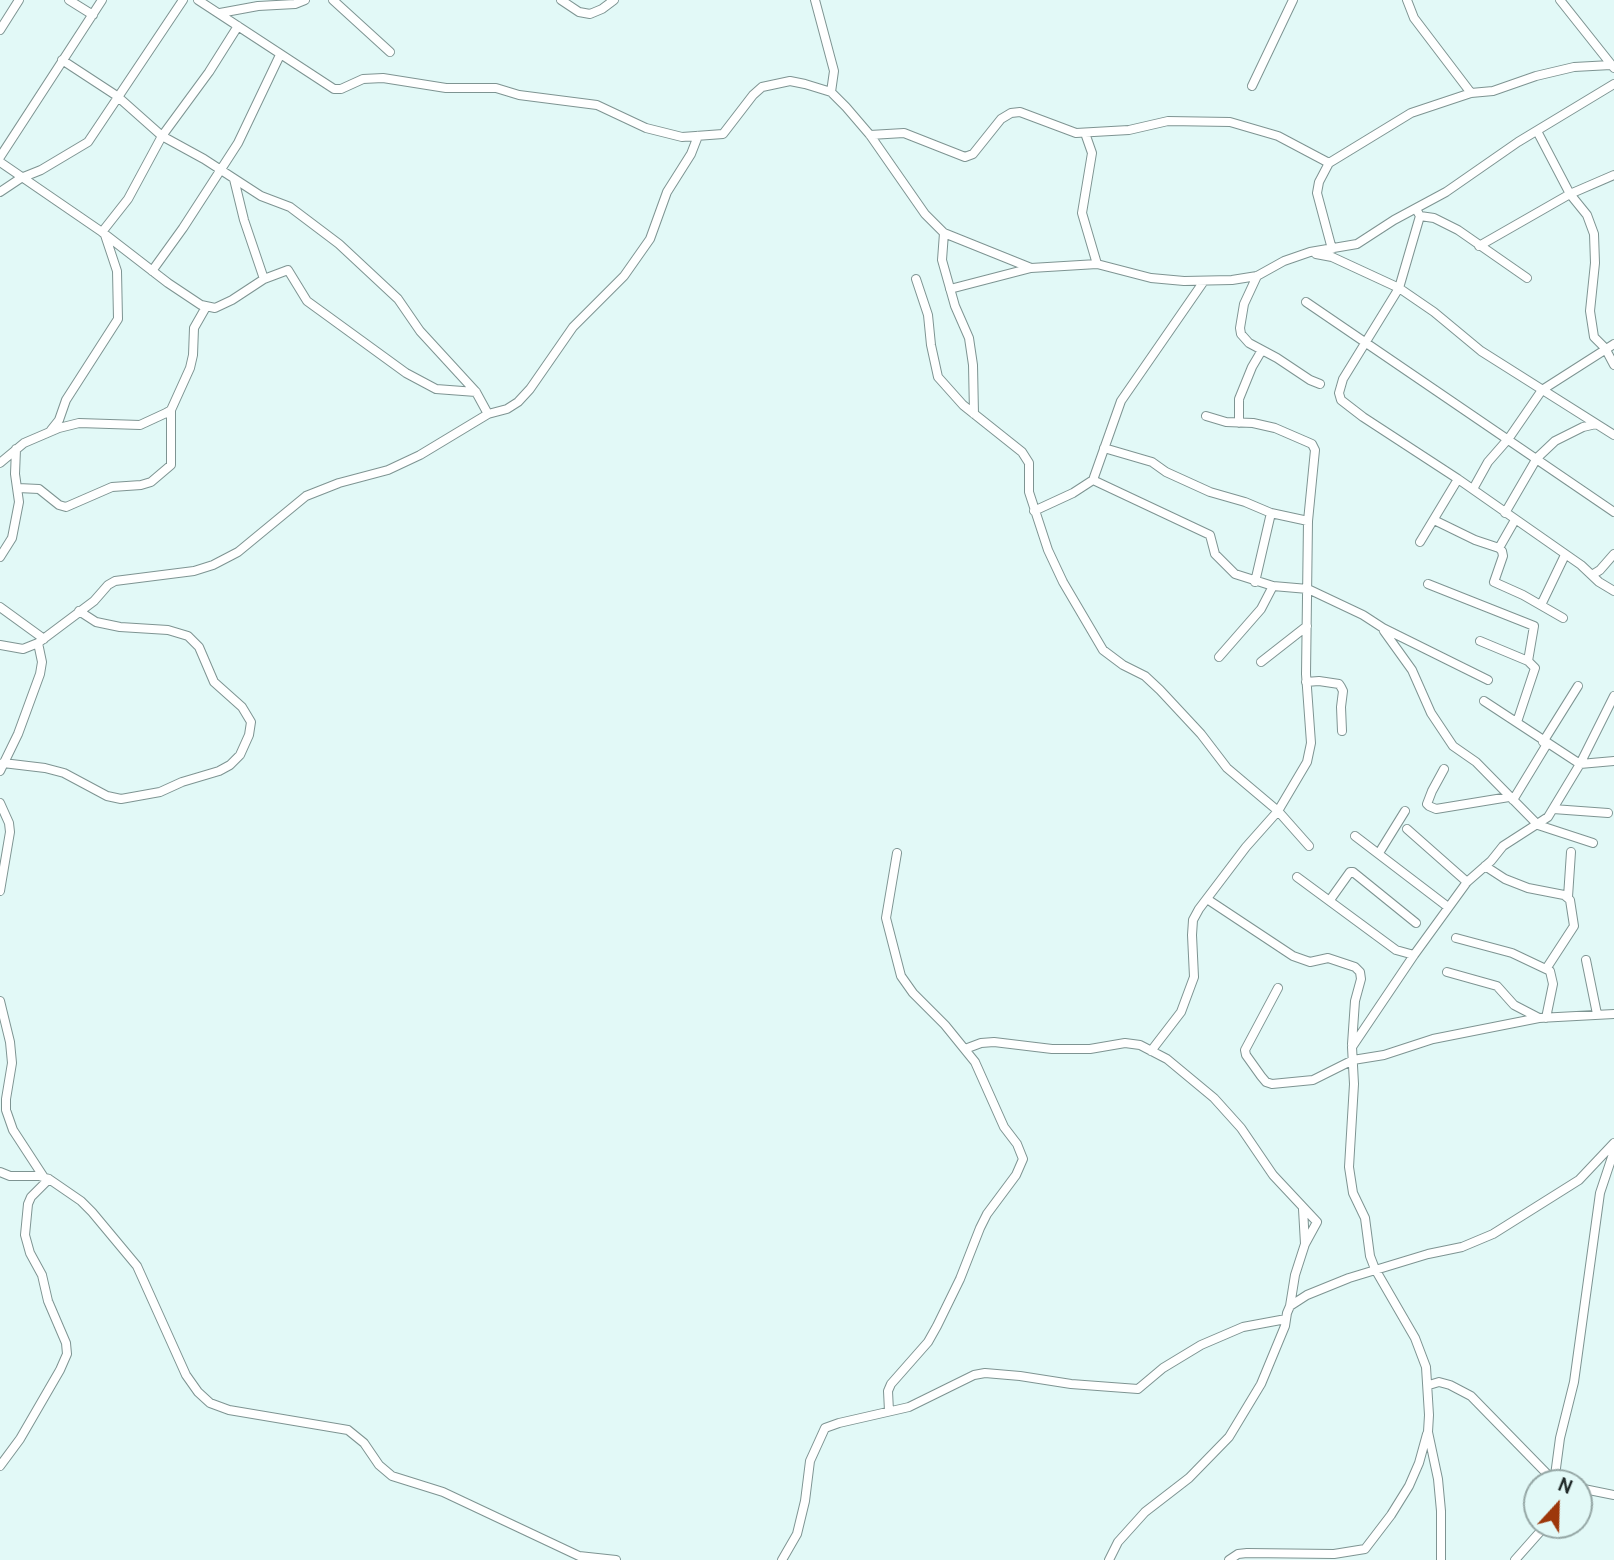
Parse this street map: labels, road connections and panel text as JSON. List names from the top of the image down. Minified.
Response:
{"north":"top"}
